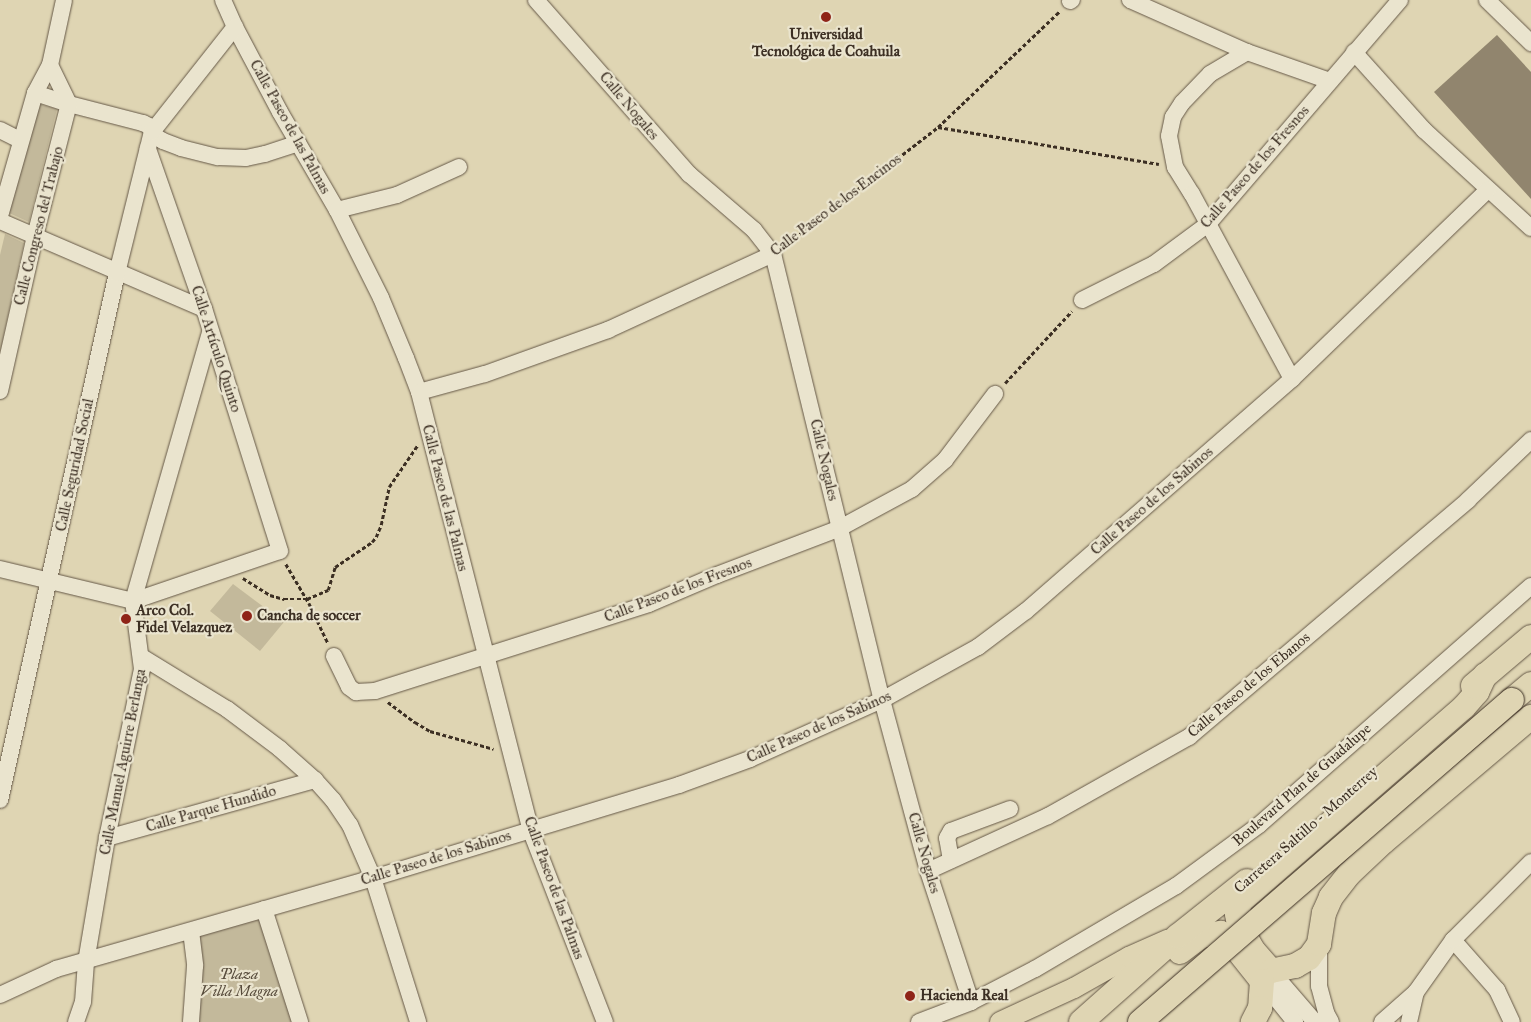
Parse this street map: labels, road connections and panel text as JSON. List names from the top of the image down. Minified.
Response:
{"streets":{"highway":["Carretera Saltillo - Monterrey"],"street":["Calle Nogales","Calle Paseo de las Palmas","Calle Paseo de los Fresnos","Calle Paseo de los Encinos","Calle Congreso del Trabajo","Calle Artículo Quinto","Calle Seguridad Social","Calle Paseo de los Sabinos","Calle Paseo de los Ebanos","Calle Manuel Aguirre Berlanga","Boulevard Plan de Guadalupe","Calle Parque Hundido"]},"crossings":[["Calle Nogales","Calle Paseo de los Fresnos"],["Calle Nogales","Calle Paseo de los Encinos"],["Calle Nogales","Calle Paseo de los Sabinos"],["Calle Nogales","Calle Paseo de los Ebanos"],["Calle Nogales","Boulevard Plan de Guadalupe"],["Calle Paseo de las Palmas","Calle Paseo de los Fresnos"],["Calle Paseo de las Palmas","Calle Paseo de los Encinos"],["Calle Paseo de las Palmas","Calle Paseo de los Sabinos"],["Calle Artículo Quinto","Calle Seguridad Social"],["Calle Artículo Quinto","Calle Manuel Aguirre Berlanga"],["Calle Paseo de los Sabinos","Calle Manuel Aguirre Berlanga"],["Calle Manuel Aguirre Berlanga","Calle Parque Hundido"]],"parks":["Plaza Villa Magna"],"places":["Universidad Tecnológica de Coahuila","Cancha de soccer","Arco Col. Fidel Velazquez","Hacienda Real"]}
